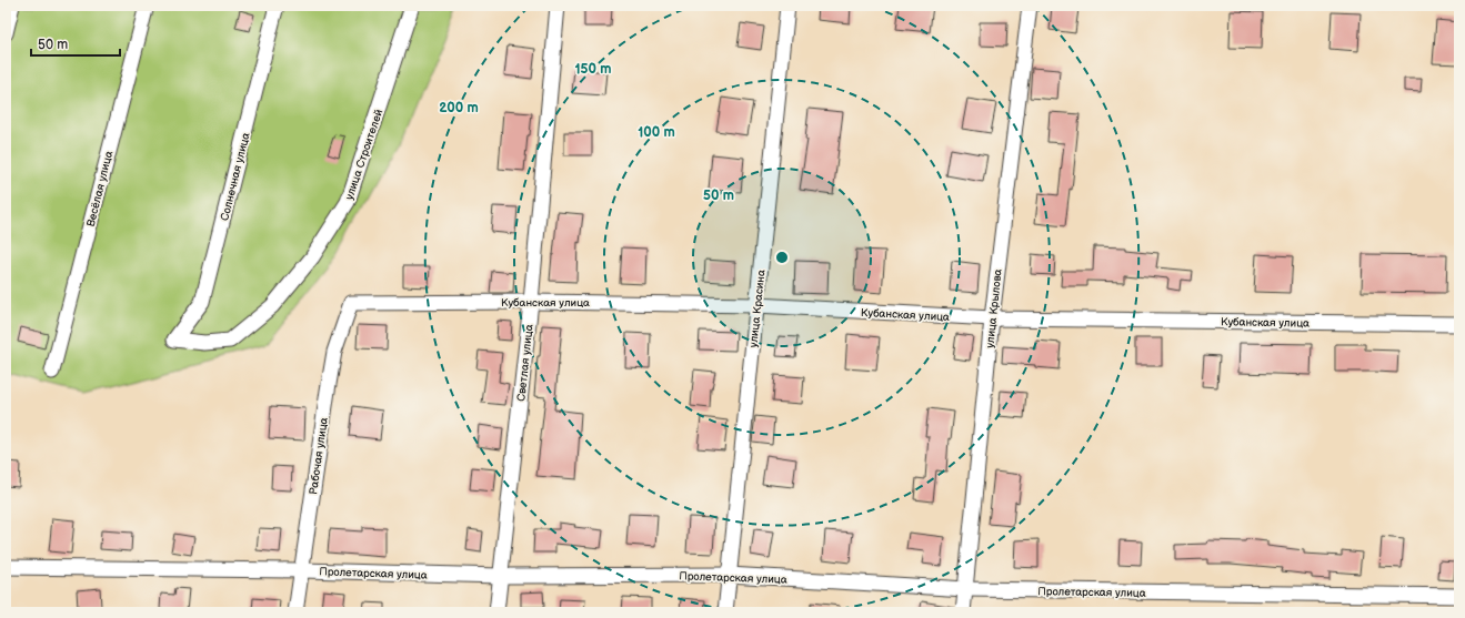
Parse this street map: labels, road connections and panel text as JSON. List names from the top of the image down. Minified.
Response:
{"streets":{"street":["улица Строителей","Солнечная улица","Весёлая улица","Кубанская улица","улица Красина","улица Крылова","Светлая улица","Рабочая улица","Пролетарская улица"]},"crossings":[["улица Строителей","Солнечная улица"],["Кубанская улица","улица Красина"],["Кубанская улица","улица Крылова"],["Кубанская улица","Светлая улица"],["Кубанская улица","Рабочая улица"],["улица Красина","Пролетарская улица"],["улица Крылова","Пролетарская улица"],["Светлая улица","Пролетарская улица"],["Рабочая улица","Пролетарская улица"]],"scale_bar":"50 m","rings":["150 m","200 m","100 m","50 m"]}
